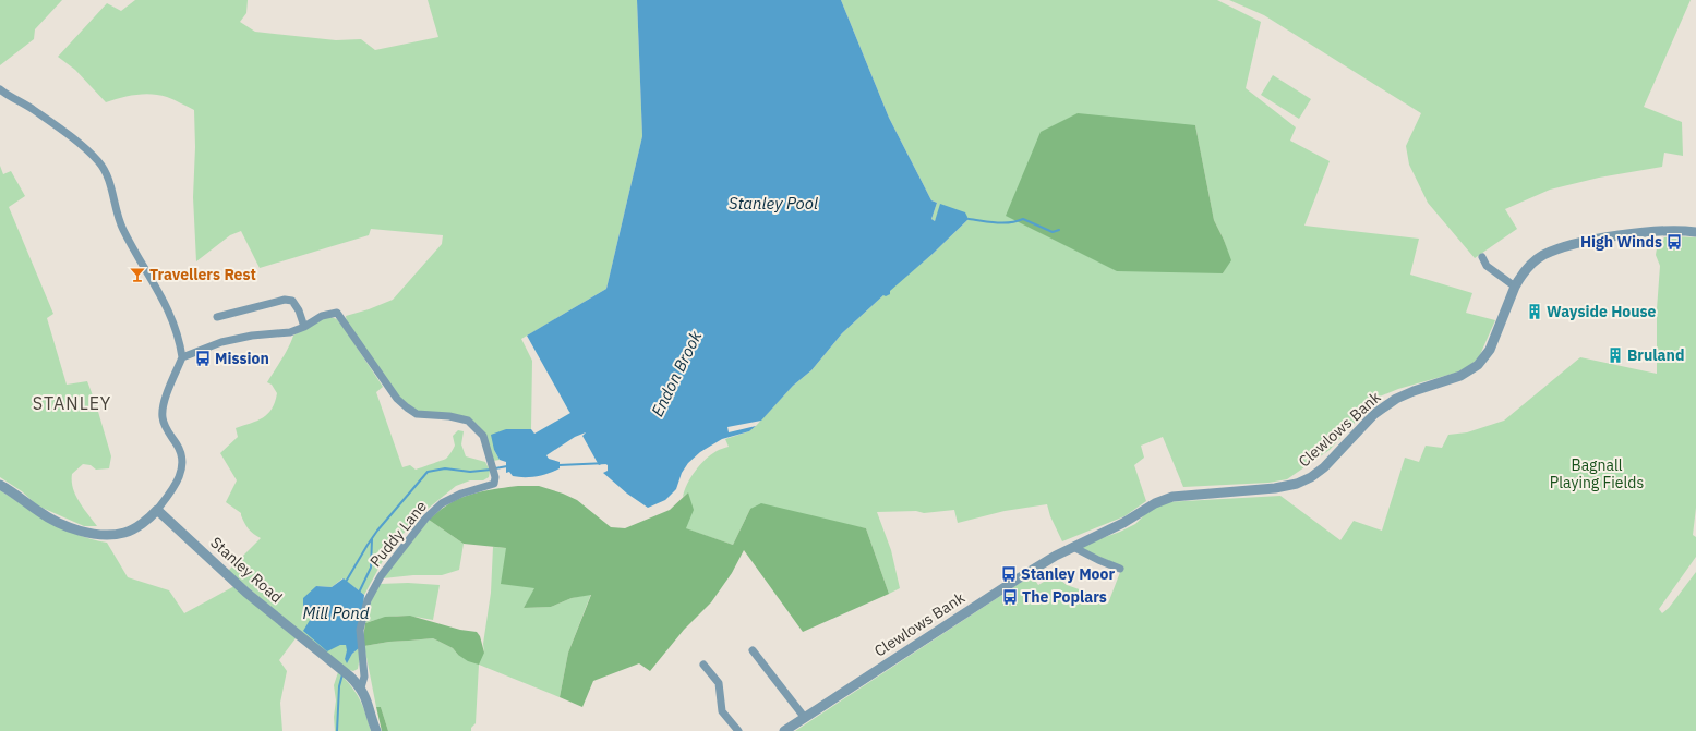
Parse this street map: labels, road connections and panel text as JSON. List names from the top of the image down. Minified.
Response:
{"streets":{"street":["Clewlows Bank","Puddy Lane","Stanley Road"]},"crossings":[["Puddy Lane","Stanley Road"]],"districts":["STANLEY"],"water":["Stanley Pool","Endon Brook","Mill Pond"],"parks":["Bagnall Playing Fields"],"places":{"bus stop":["High Winds","Mission","Stanley Moor","The Poplars"],"bar":["Travellers Rest"],"building":["Wayside House","Bruland"]}}
